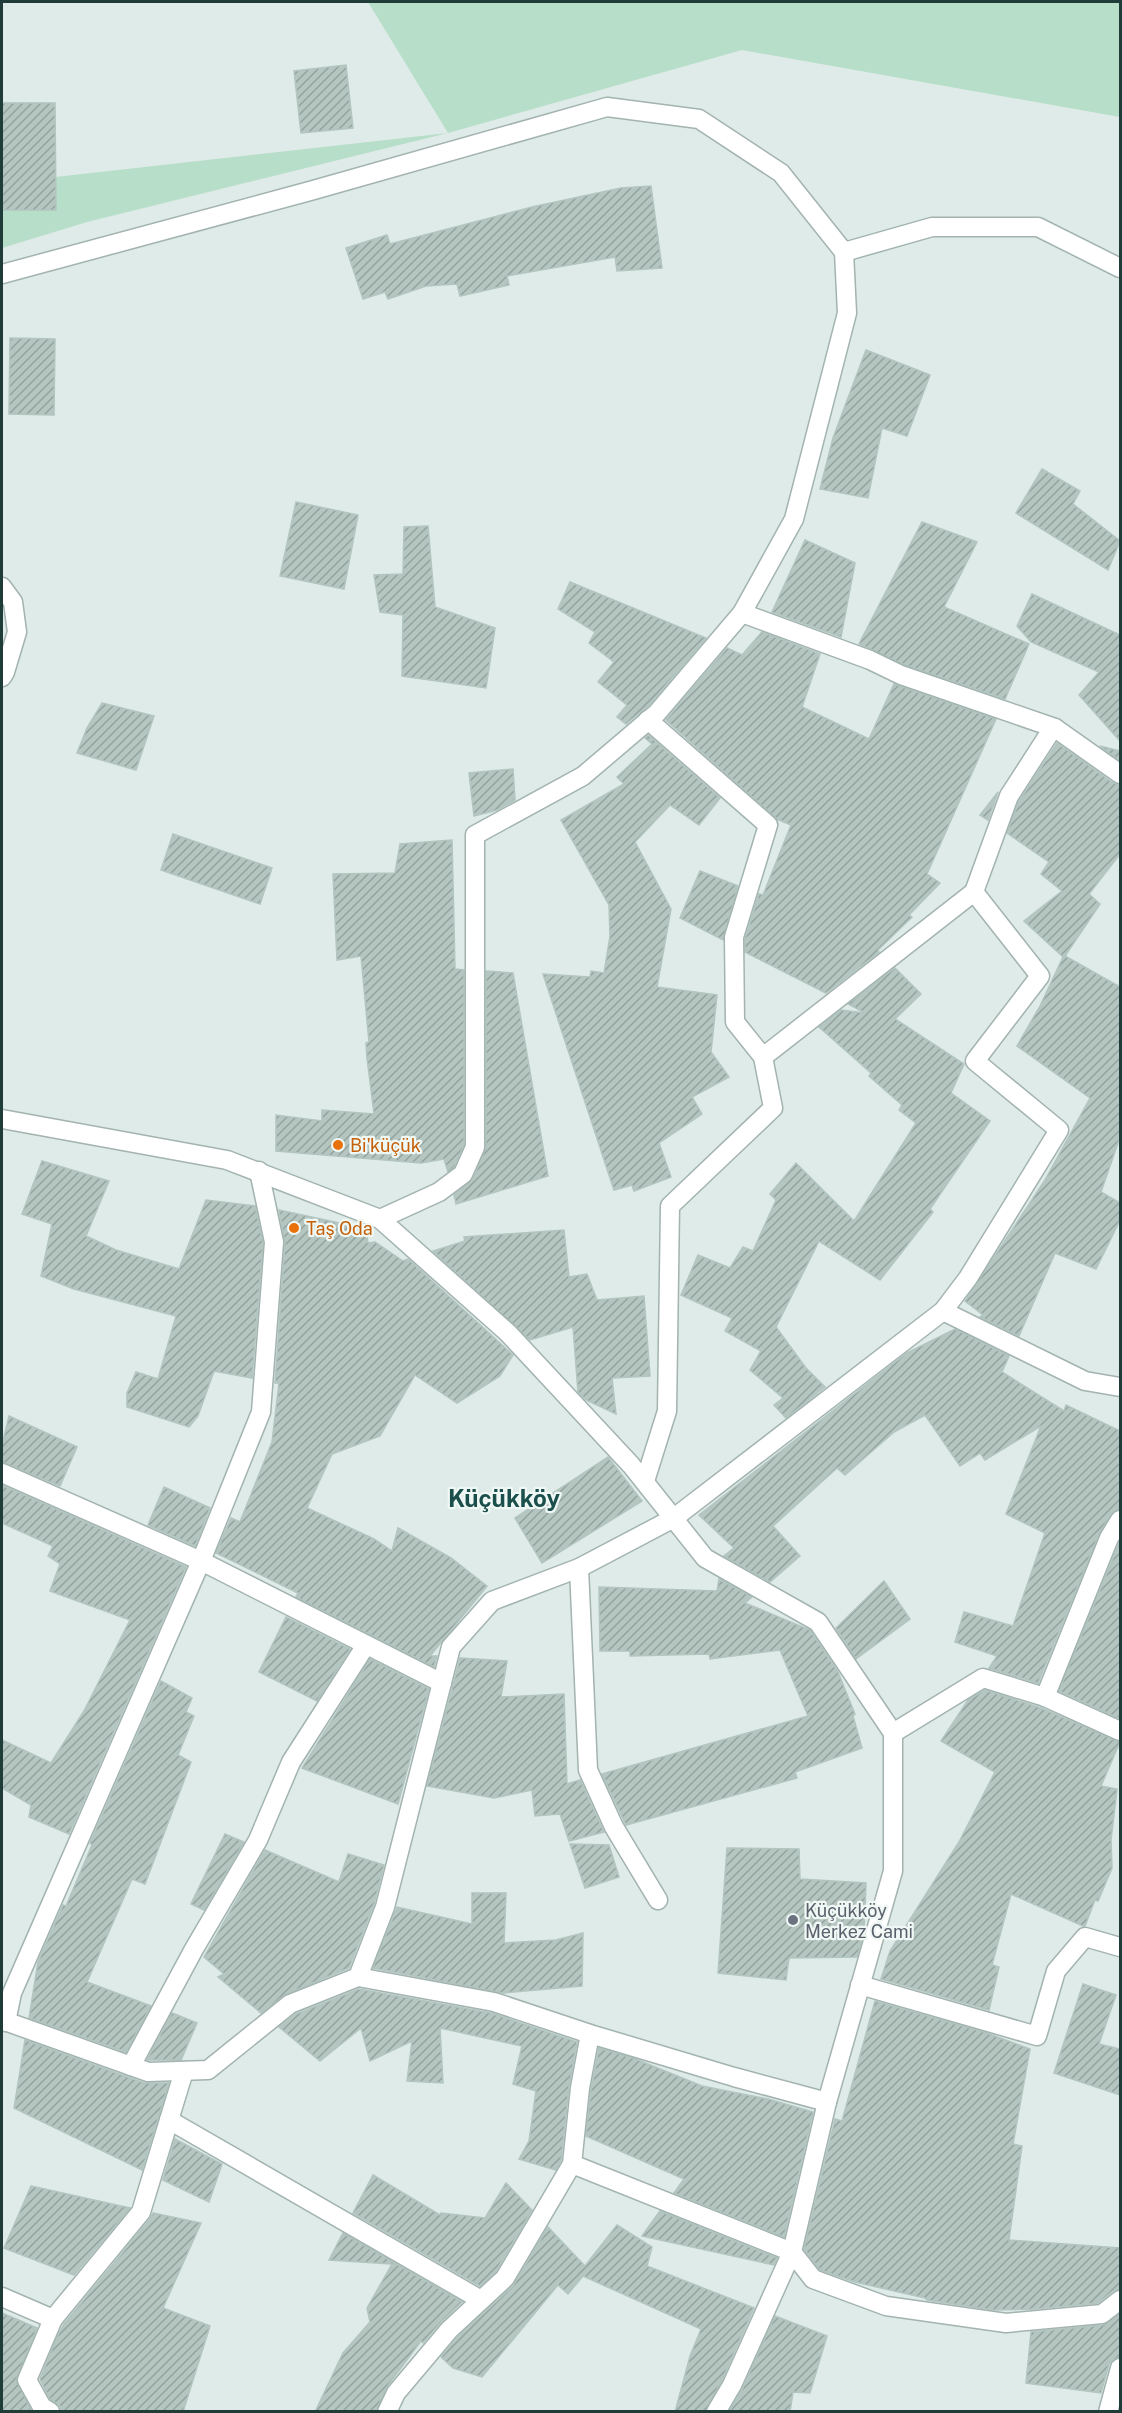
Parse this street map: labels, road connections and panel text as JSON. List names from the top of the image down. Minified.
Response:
{"districts":["Küçükköy"],"places":["Bi'küçük","Taş Oda","Küçükköy Merkez Cami"]}
